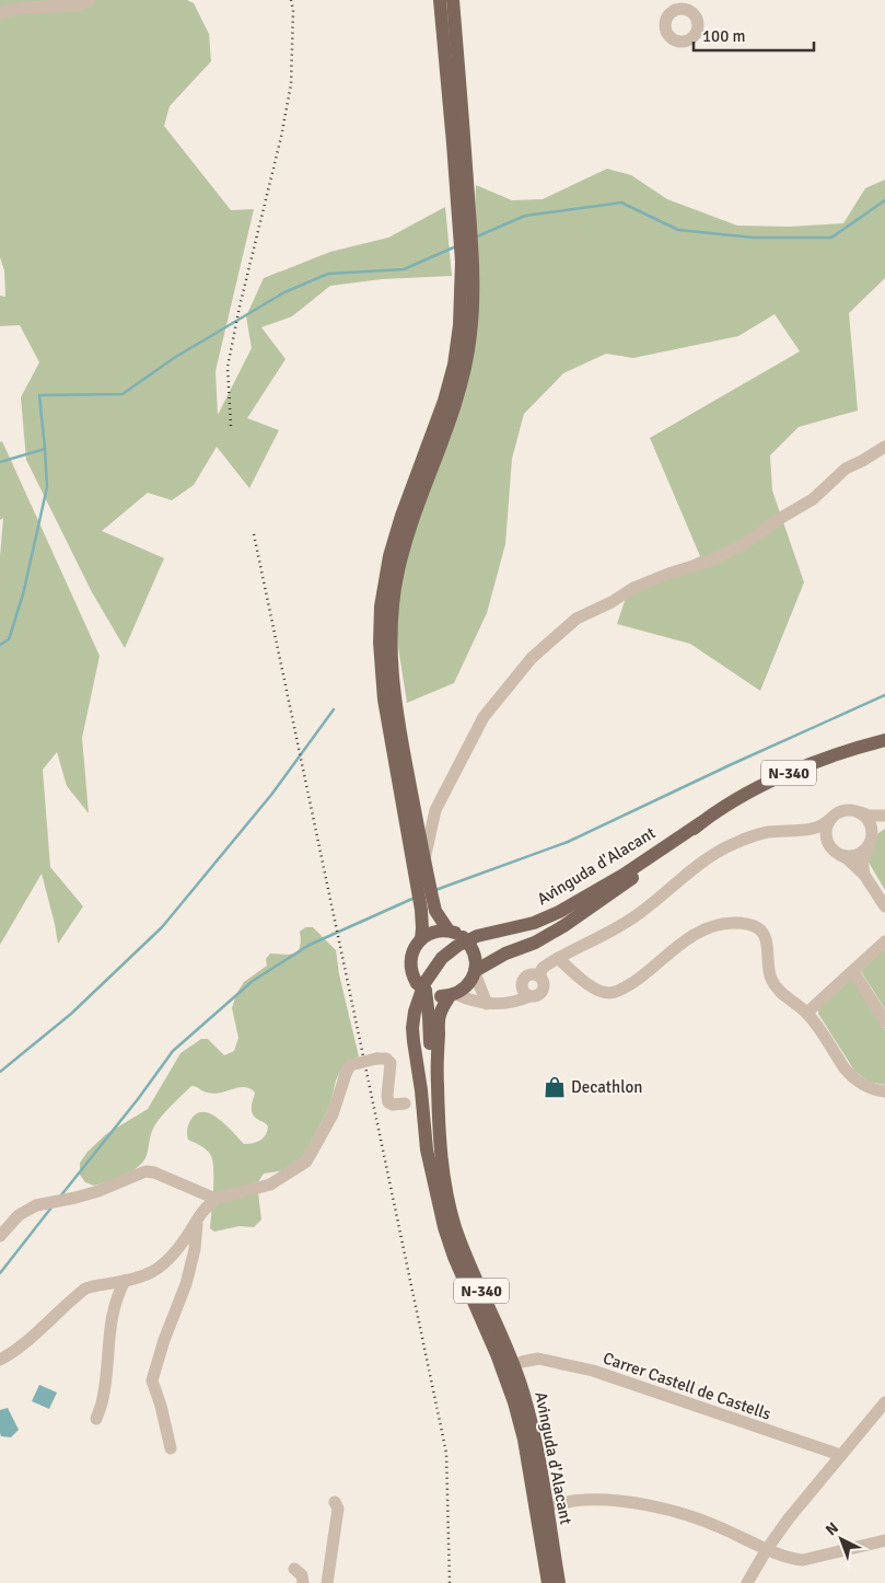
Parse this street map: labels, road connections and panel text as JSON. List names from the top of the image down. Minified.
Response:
{"streets":{"main road":["N-340","Avinguda d'Alacant"],"street":["Carrer Castell de Castells"]},"crossings":[["N-340","Avinguda d'Alacant"]],"places":{"shop":["Decathlon"]},"scale_bar":"100 m","north":"top left"}
